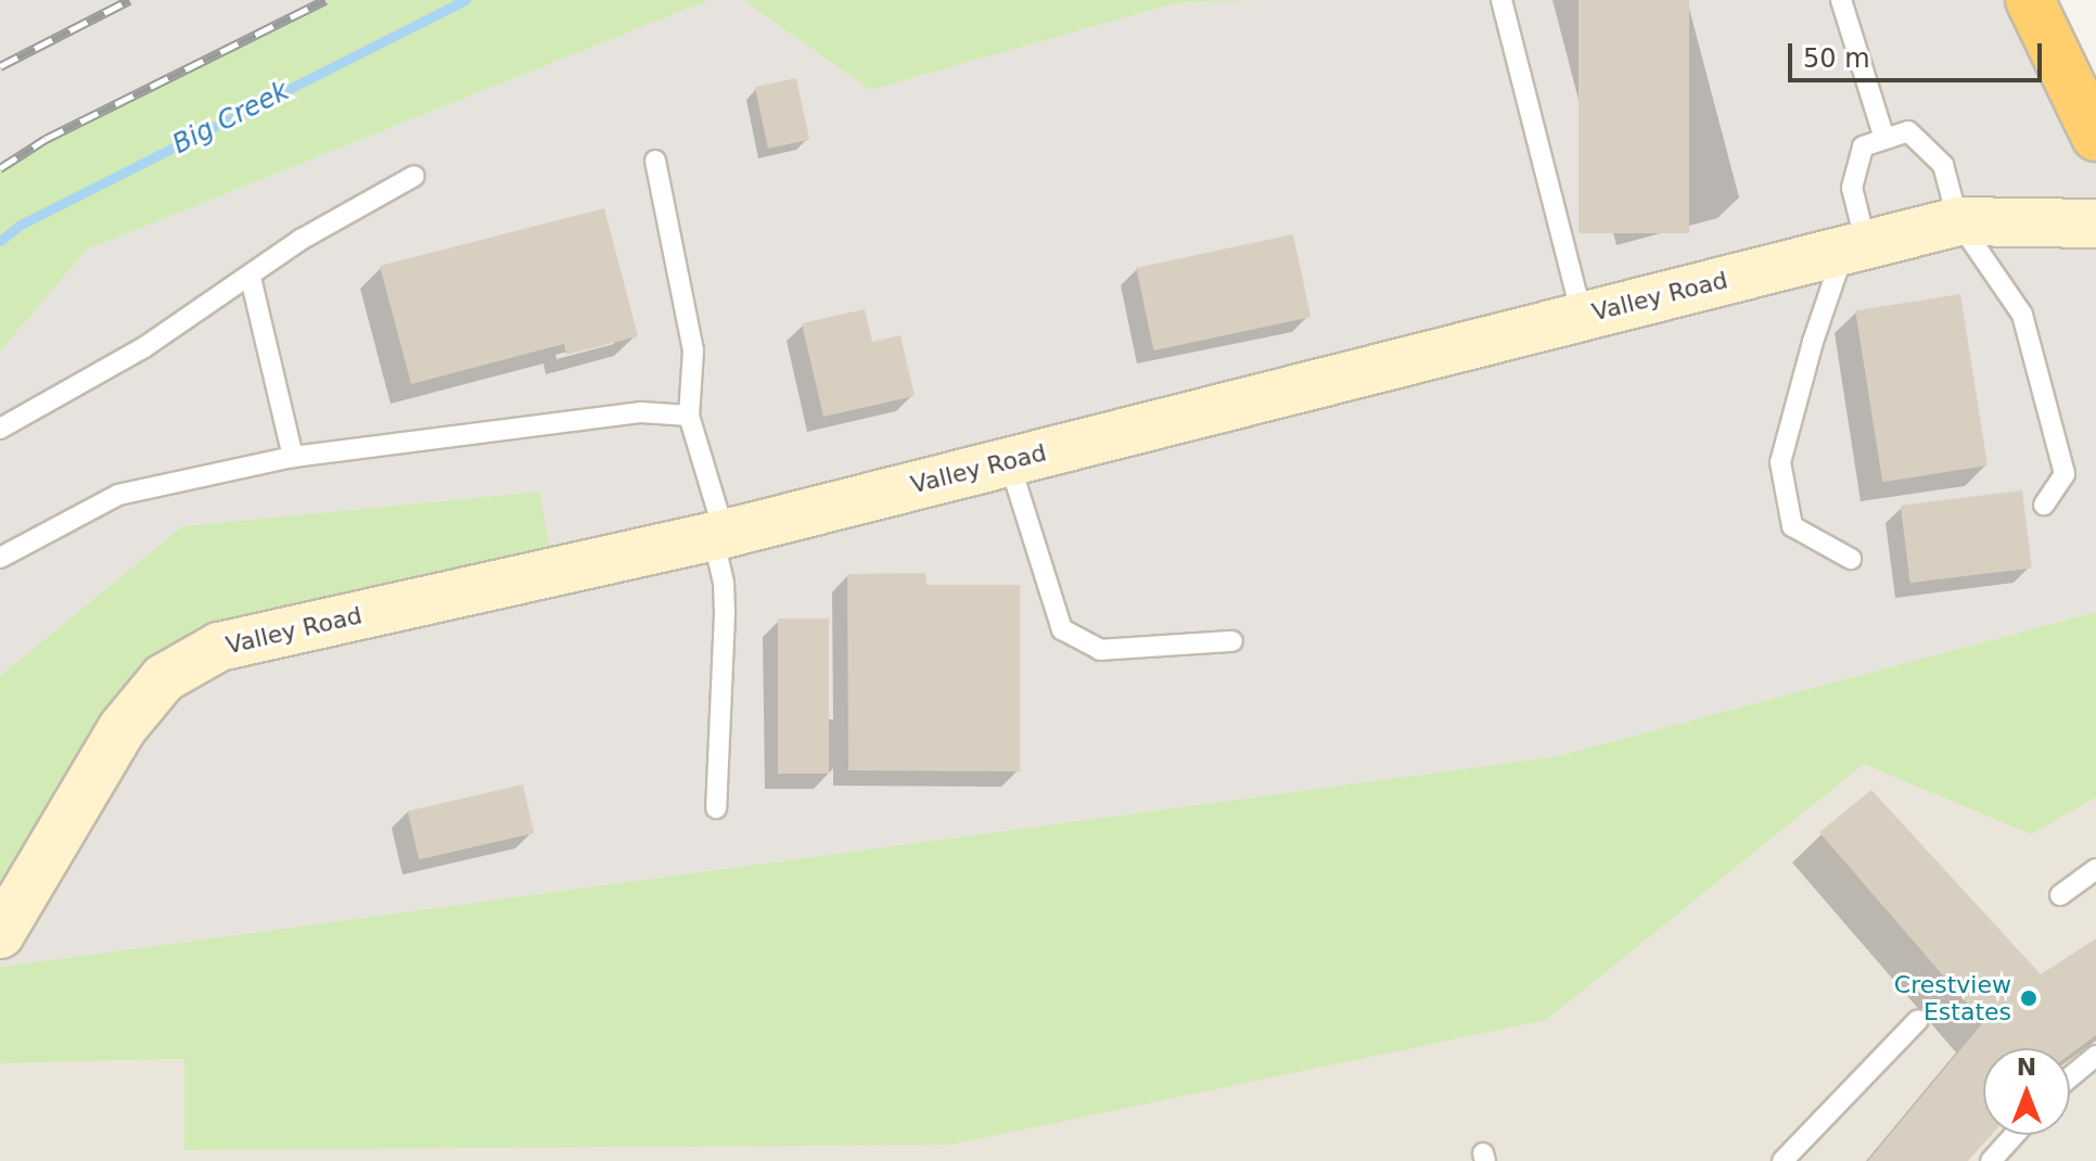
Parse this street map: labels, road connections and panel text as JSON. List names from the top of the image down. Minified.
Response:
{"streets":{"street":["Valley Road"]},"water":["Big Creek"],"places":["Crestview Estates"],"scale_bar":"50 m","north":"top"}
